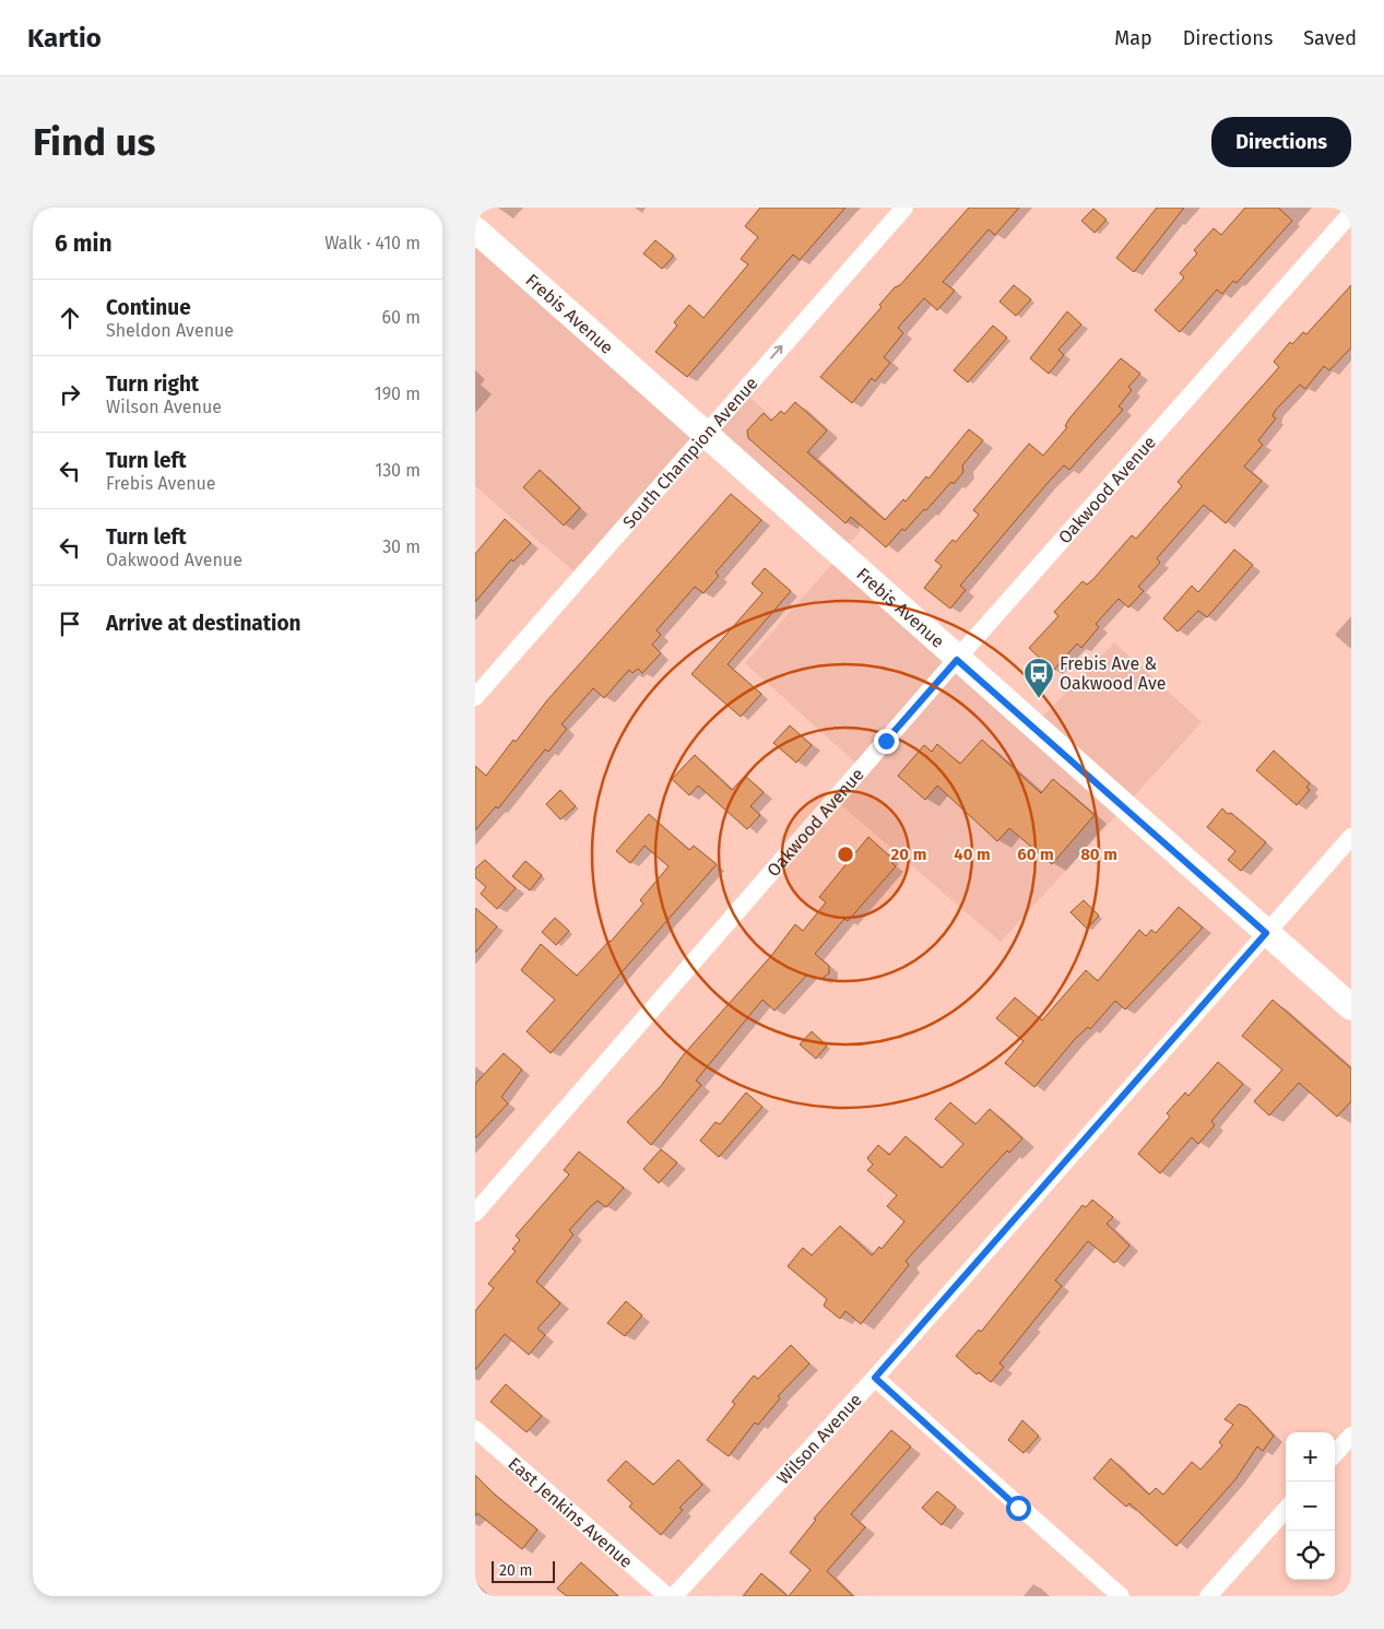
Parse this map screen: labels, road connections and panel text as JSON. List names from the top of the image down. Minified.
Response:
{"streets":{"main road":["Frebis Avenue"],"street":["South Champion Avenue","Oakwood Avenue","Wilson Avenue","East Jenkins Avenue"]},"crossings":[["Frebis Avenue","South Champion Avenue"],["Frebis Avenue","Oakwood Avenue"],["Frebis Avenue","Wilson Avenue"]],"one_way":["South Champion Avenue"],"places":{"bus stop":["Frebis Ave & Oakwood Ave"]},"scale_bar":"20 m","page":{"header":"Kartio","nav":["Map","Directions","Saved"],"buttons":"Directions","title":"Find us","heading":["6 min","Walk · 410 m"],"list":[["Continue","Sheldon Avenue","60 m"],["Turn right","Wilson Avenue","190 m"],["Turn left","Frebis Avenue","130 m"],["Turn left","Oakwood Avenue","30 m"],"Arrive at destination"],"map_buttons":["+","−"],"scale":"20 m"},"rings":["20 m","40 m","60 m","80 m"]}
